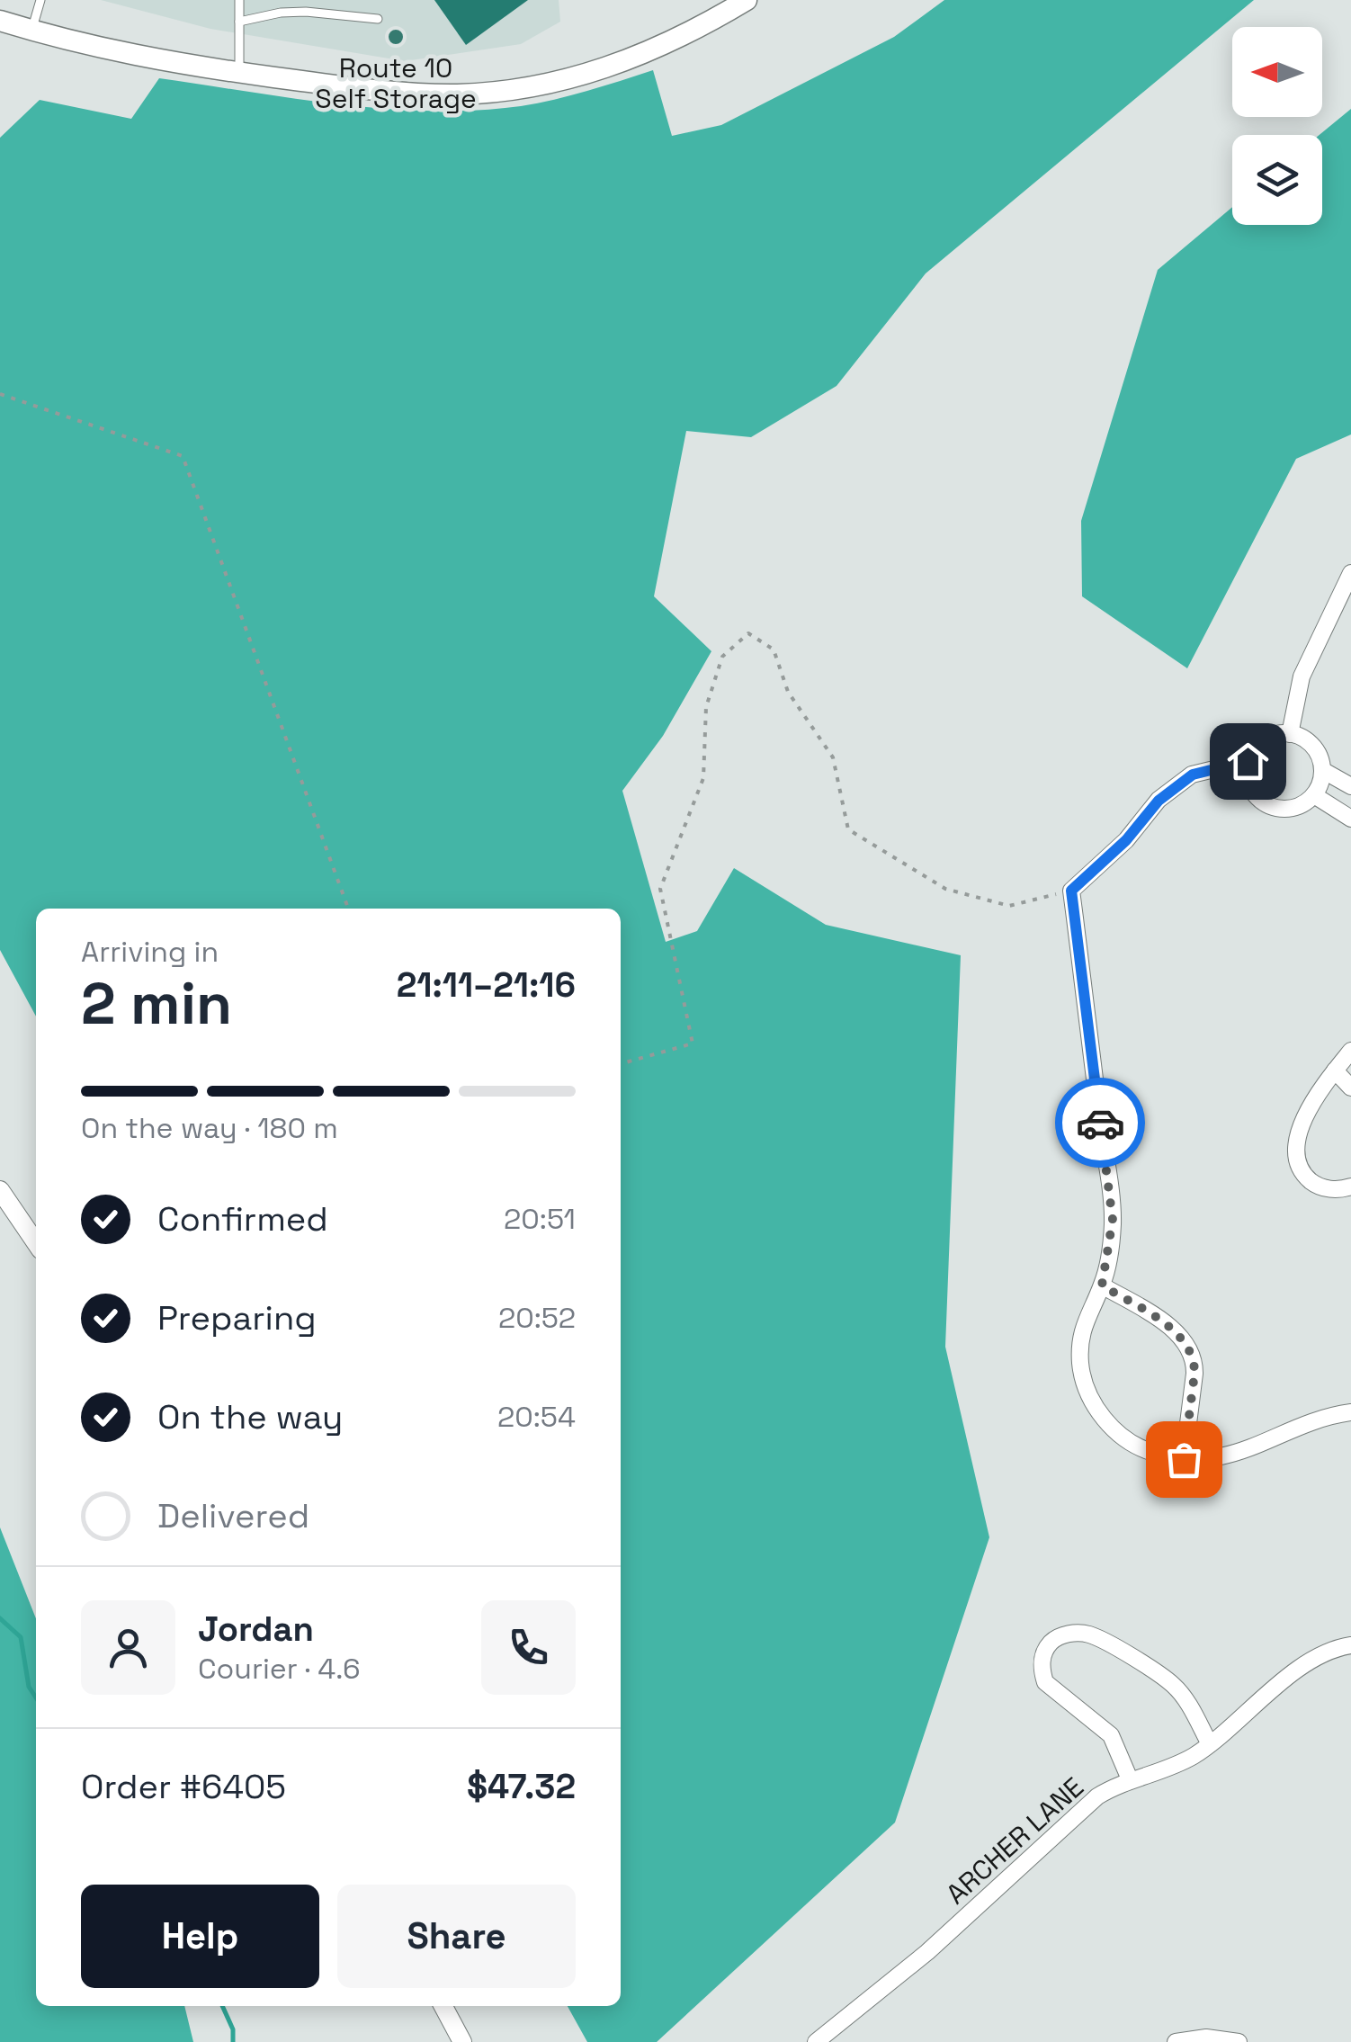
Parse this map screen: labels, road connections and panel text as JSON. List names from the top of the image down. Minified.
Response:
{"streets":{"street":["ARCHER LANE"]},"places":["Route 10 Self Storage"],"north":"left","page":{"heading":["2 min","Arriving in","21:11–21:16"],"panel":["Jordan","Courier · 4.6","Order #6405","$47.32"],"bar":"On the way · 180 m","list":[["Confirmed","20:51"],["Preparing","20:52"],["On the way","20:54"],"Delivered"],"buttons":["Help","Share"]}}
